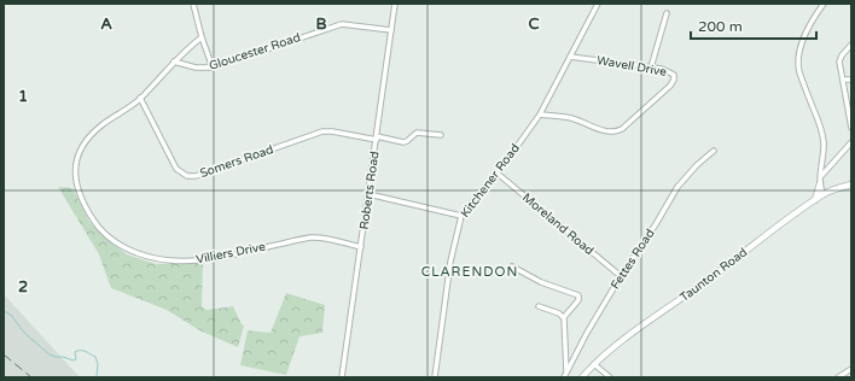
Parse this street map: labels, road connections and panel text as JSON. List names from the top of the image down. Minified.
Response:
{"streets":{"street":["Gloucester Road","Wavell Drive","Somers Road","Kitchener Road","Roberts Road","Moreland Road","Villiers Drive","Fettes Road","Taunton Road"]},"crossings":[["Gloucester Road","Roberts Road"],["Gloucester Road","Villiers Drive"],["Wavell Drive","Kitchener Road"],["Somers Road","Roberts Road"],["Somers Road","Villiers Drive"],["Kitchener Road","Moreland Road"],["Roberts Road","Villiers Drive"],["Moreland Road","Fettes Road"]],"districts":["CLARENDON"],"scale_bar":"200 m","grid":{"columns":["A","B","C"],"rows":["1","2"]}}
